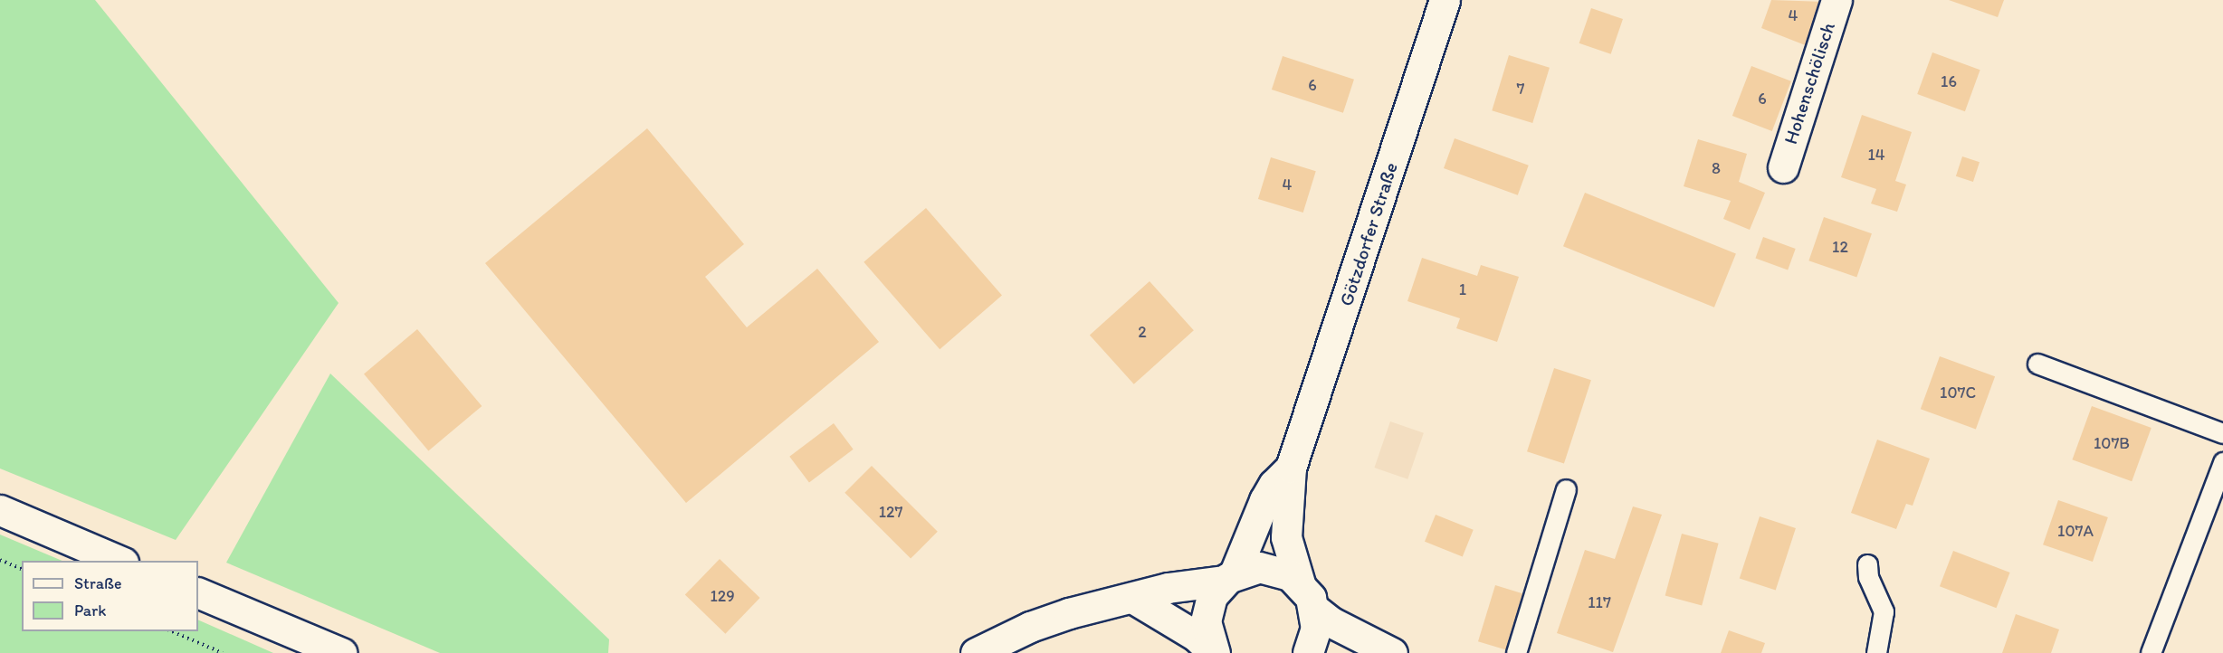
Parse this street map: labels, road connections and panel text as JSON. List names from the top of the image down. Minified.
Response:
{"streets":{"street":["Hohenschölisch","Götzdorfer Straße"]},"house_numbers":["4","16","6","7","6","14","8","4","12","1","2","107C","107B","127","107A","129","117"],"legend":["Straße","Park"]}
